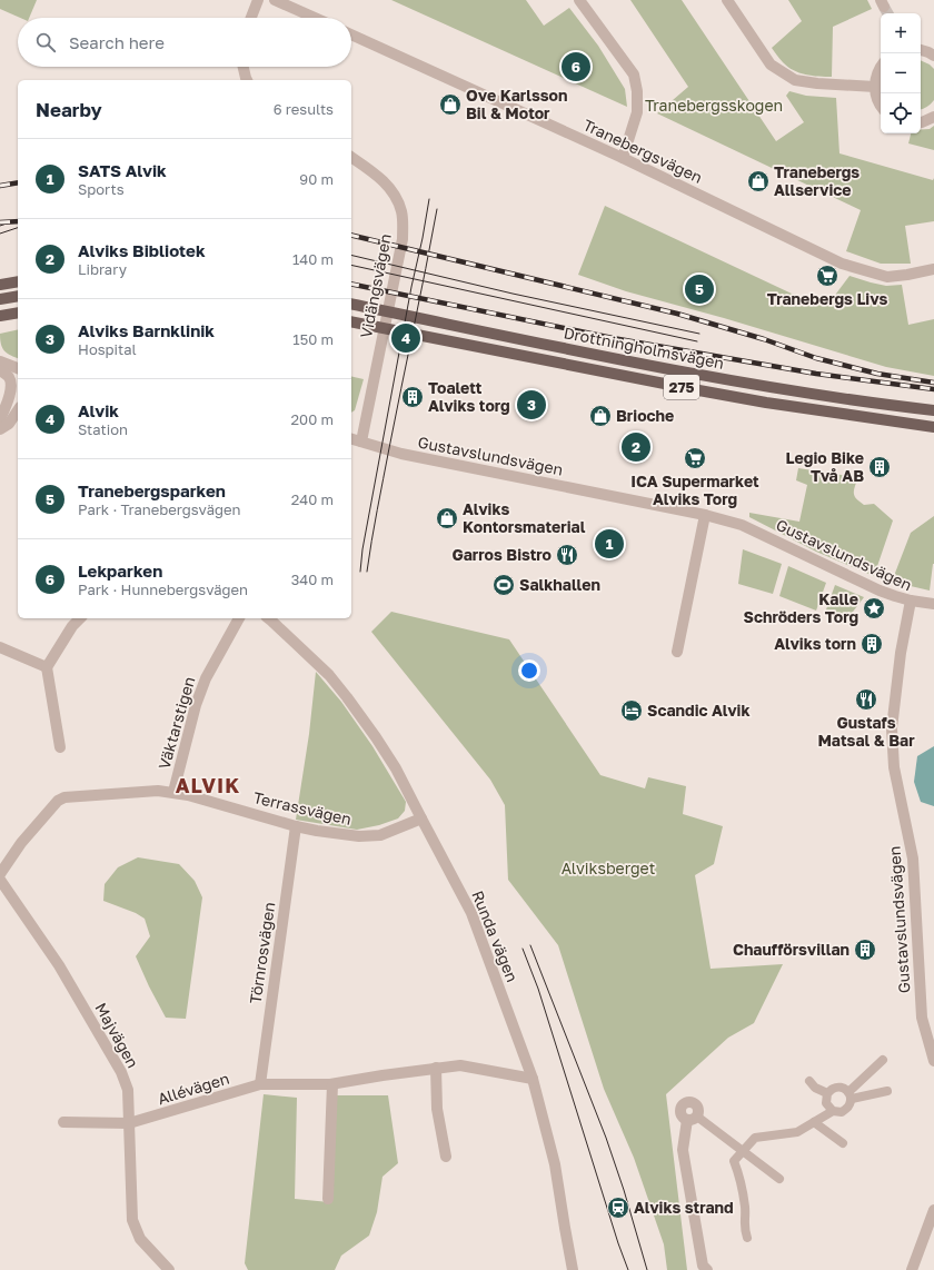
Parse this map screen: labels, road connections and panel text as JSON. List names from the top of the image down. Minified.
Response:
{"streets":{"main road":["Drottningholmsvägen","275"],"street":["Tranebergsvägen","Vidängsvägen","Gustavslundsvägen","Väktarstigen","Terrassvägen","Runda vägen","Törnrosvägen","Majvägen","Allévägen"]},"crossings":[["Vidängsvägen","Gustavslundsvägen"],["Väktarstigen","Terrassvägen"],["Terrassvägen","Runda vägen"],["Terrassvägen","Törnrosvägen"],["Runda vägen","Allévägen"],["Törnrosvägen","Allévägen"],["Majvägen","Allévägen"]],"districts":["ALVIK"],"parks":["Tranebergsskogen","Alviksberget"],"places":{"shop":["Ove Karlsson Bil & Motor","Tranebergs Allservice","Brioche","Alviks Kontorsmaterial"],"supermarket":["Tranebergs Livs","ICA Supermarket Alviks Torg"],"building":["Toalett Alviks torg","Legio Bike Två AB","Alviks torn","Chaufförsvillan"],"restaurant":["Garros Bistro","Gustafs Matsal & Bar"],"sports":["Salkhallen"],"place":["Kalle Schröders Torg"],"hotel":["Scandic Alvik"],"station":["Alviks strand"]},"page":{"map_buttons":["+","−"],"search":"Search here","pins":["6","5","4","3","2","1"],"heading":["Nearby","6 results"],"list":[{"mark":"1","name":"SATS Alvik","note":"Sports","value":"90 m"},{"mark":"2","name":"Alviks Bibliotek","note":"Library","value":"140 m"},{"mark":"3","name":"Alviks Barnklinik","note":"Hospital","value":"150 m"},{"mark":"4","name":"Alvik","note":"Station","value":"200 m"},{"mark":"5","name":"Tranebergsparken","note":"Park · Tranebergsvägen","value":"240 m"},{"mark":"6","name":"Lekparken","note":"Park · Hunnebergsvägen","value":"340 m"}]}}
